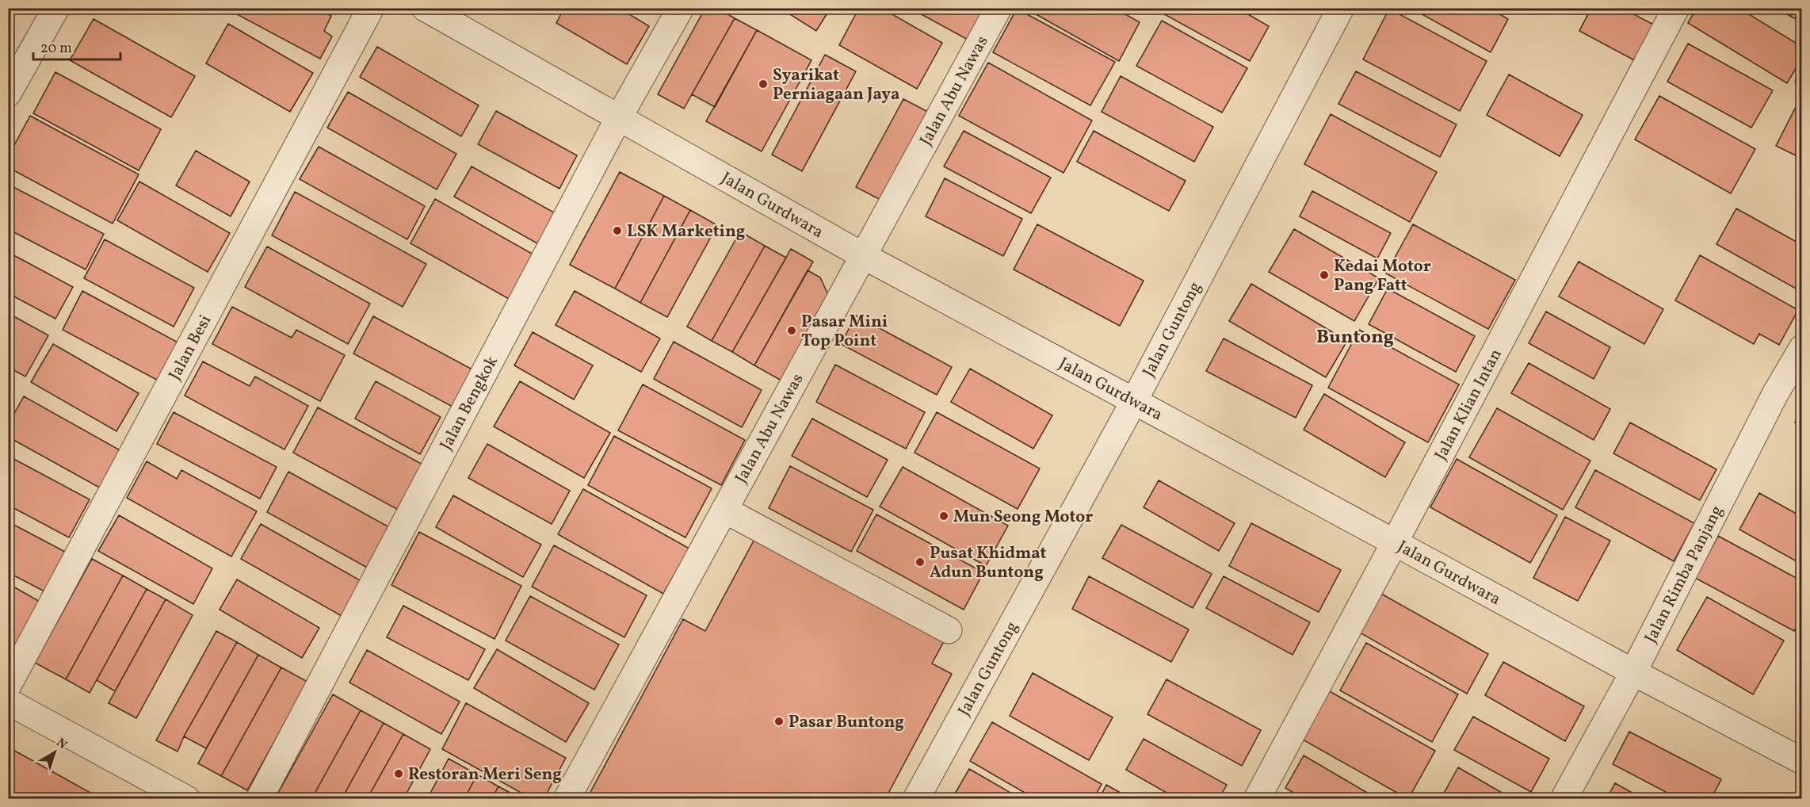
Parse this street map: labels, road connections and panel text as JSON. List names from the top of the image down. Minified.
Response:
{"streets":{"street":["Jalan Abu Nawas","Jalan Gurdwara","Jalan Guntong","Jalan Besi","Jalan Bengkok","Jalan Klian Intan","Jalan Rimba Panjang"]},"crossings":[["Jalan Abu Nawas","Jalan Gurdwara"],["Jalan Gurdwara","Jalan Guntong"],["Jalan Gurdwara","Jalan Bengkok"],["Jalan Gurdwara","Jalan Klian Intan"],["Jalan Gurdwara","Jalan Rimba Panjang"]],"districts":["Buntong"],"places":["Syarikat Perniagaan Jaya","LSK Marketing","Kedai Motor Pang Fatt","Pasar Mini Top Point","Mun Seong Motor","Pusat Khidmat Adun Buntong","Pasar Buntong","Restoran Meri Seng"],"scale_bar":"20 m","north":"top right"}
